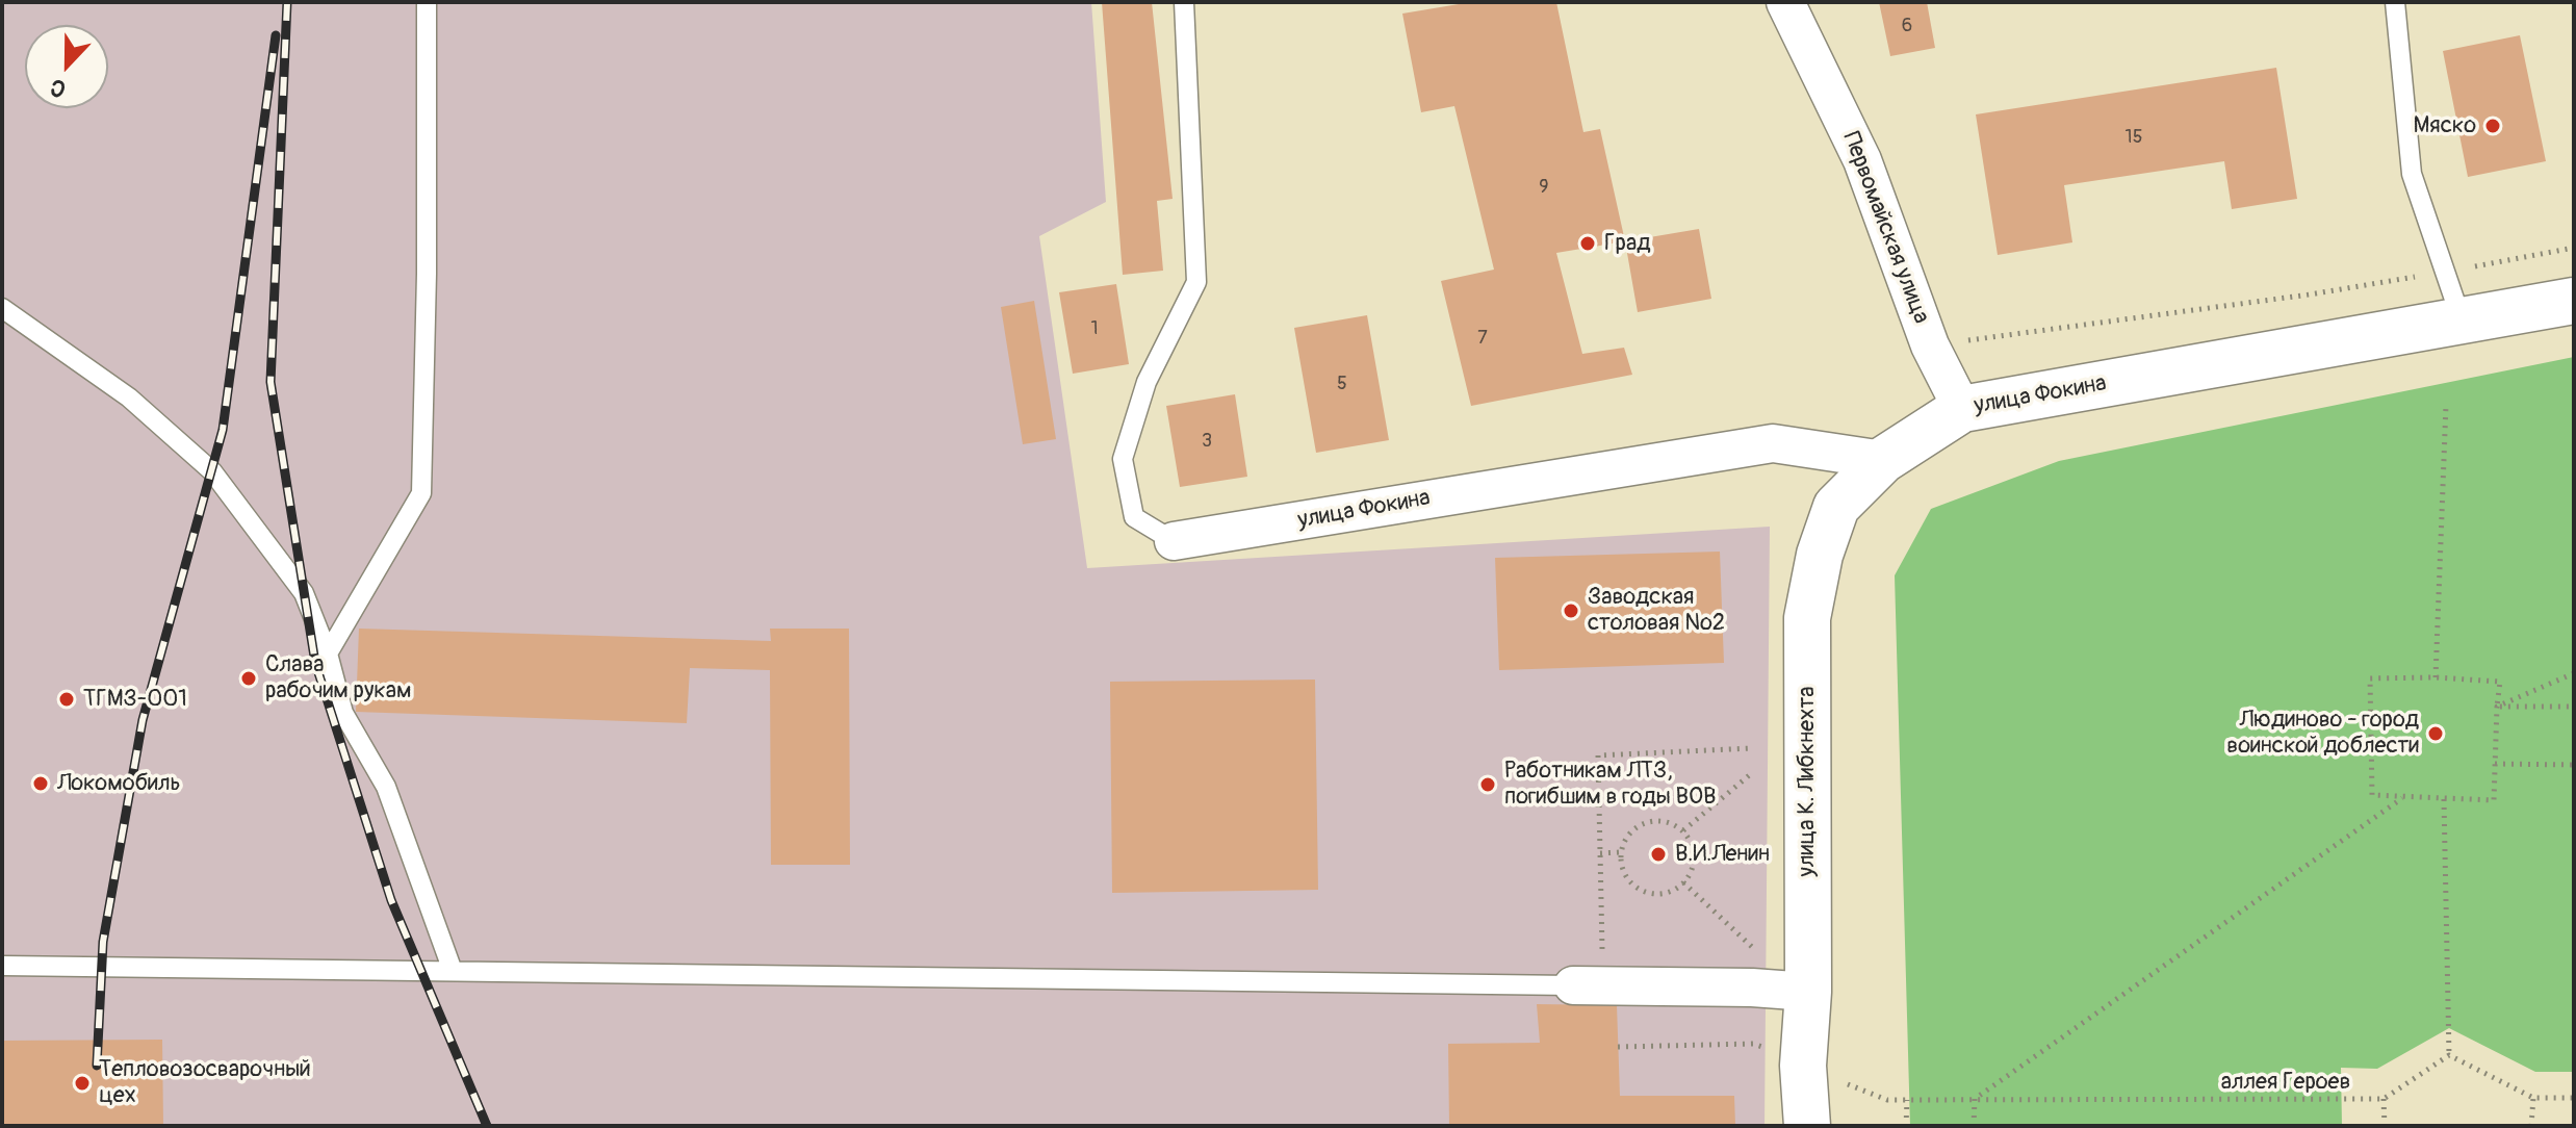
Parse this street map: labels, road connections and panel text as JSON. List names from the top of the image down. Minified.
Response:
{"streets":{"street":["Первомайская улица","улица Фокина","улица К. Либкнехта"],"path":["аллея Героев"]},"crossings":[["Первомайская улица","улица Фокина"],["улица Фокина","улица К. Либкнехта"]],"places":["Мяско","Град","Заводская столовая №2","Слава рабочим рукам","ТГМЗ-001","Людиново - город воинской доблести","Локомобиль","Работникам ЛТЗ, погибшим в годы ВОВ","В.И.Ленин","Тепловозосварочный цех"],"house_numbers":["6","15","9","1","7","5","3"],"north":"bottom"}
